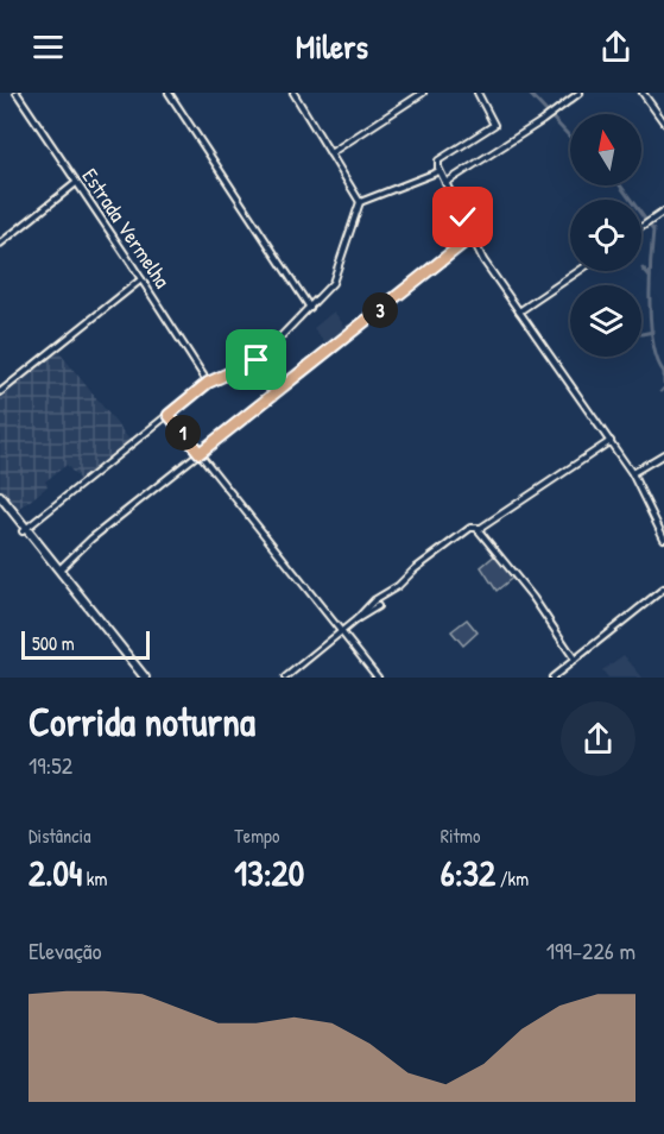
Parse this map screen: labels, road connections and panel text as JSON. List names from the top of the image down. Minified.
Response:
{"streets":{"street":["Estrada Vermelha"]},"scale_bar":"500 m","north":"top","page":{"header":"Milers","pins":["3","1"],"scale":"500 m","heading":["Corrida noturna","19:52"],"stats":[["Distância","2.04 km"],["Tempo","13:20"],["Ritmo","6:32 /km"]],"chart":["Elevação","199–226 m"]}}
